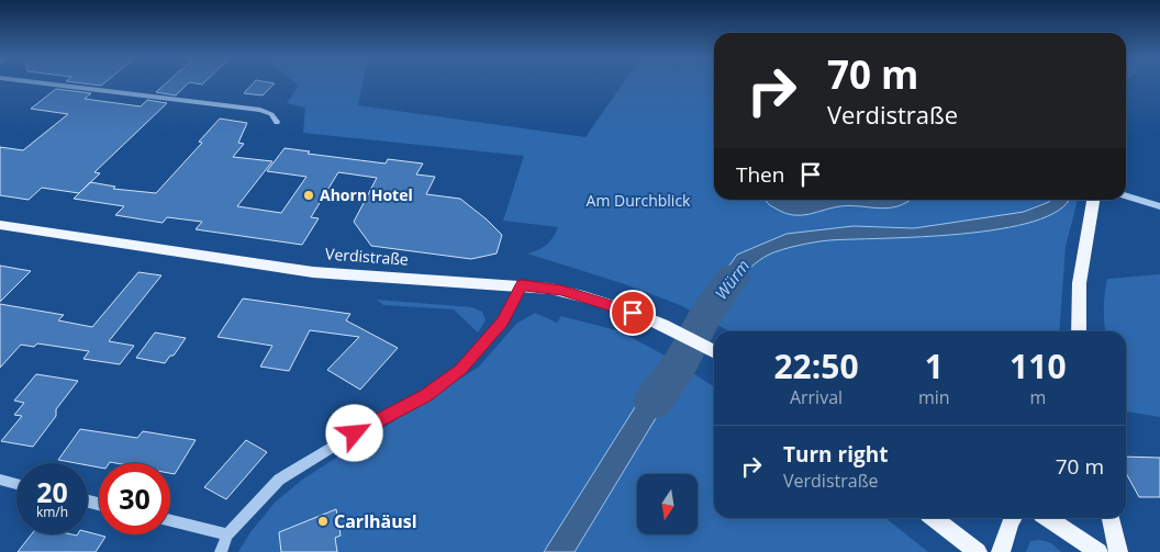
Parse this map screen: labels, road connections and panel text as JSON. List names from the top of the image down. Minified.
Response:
{"streets":{"main road":["Verdistraße"]},"water":["Würm"],"parks":["Am Durchblick"],"places":["Ahorn Hotel","Carlhäusl"],"north":"bottom","page":{"turn":["70 m","Verdistraße"],"then":"Then","eta":["22:50","Arrival","1","min","110","m"],"list":[{"name":"Turn right","note":"Verdistraße","value":"70 m"}],"speed":"20 km/h","limit":"30"}}
